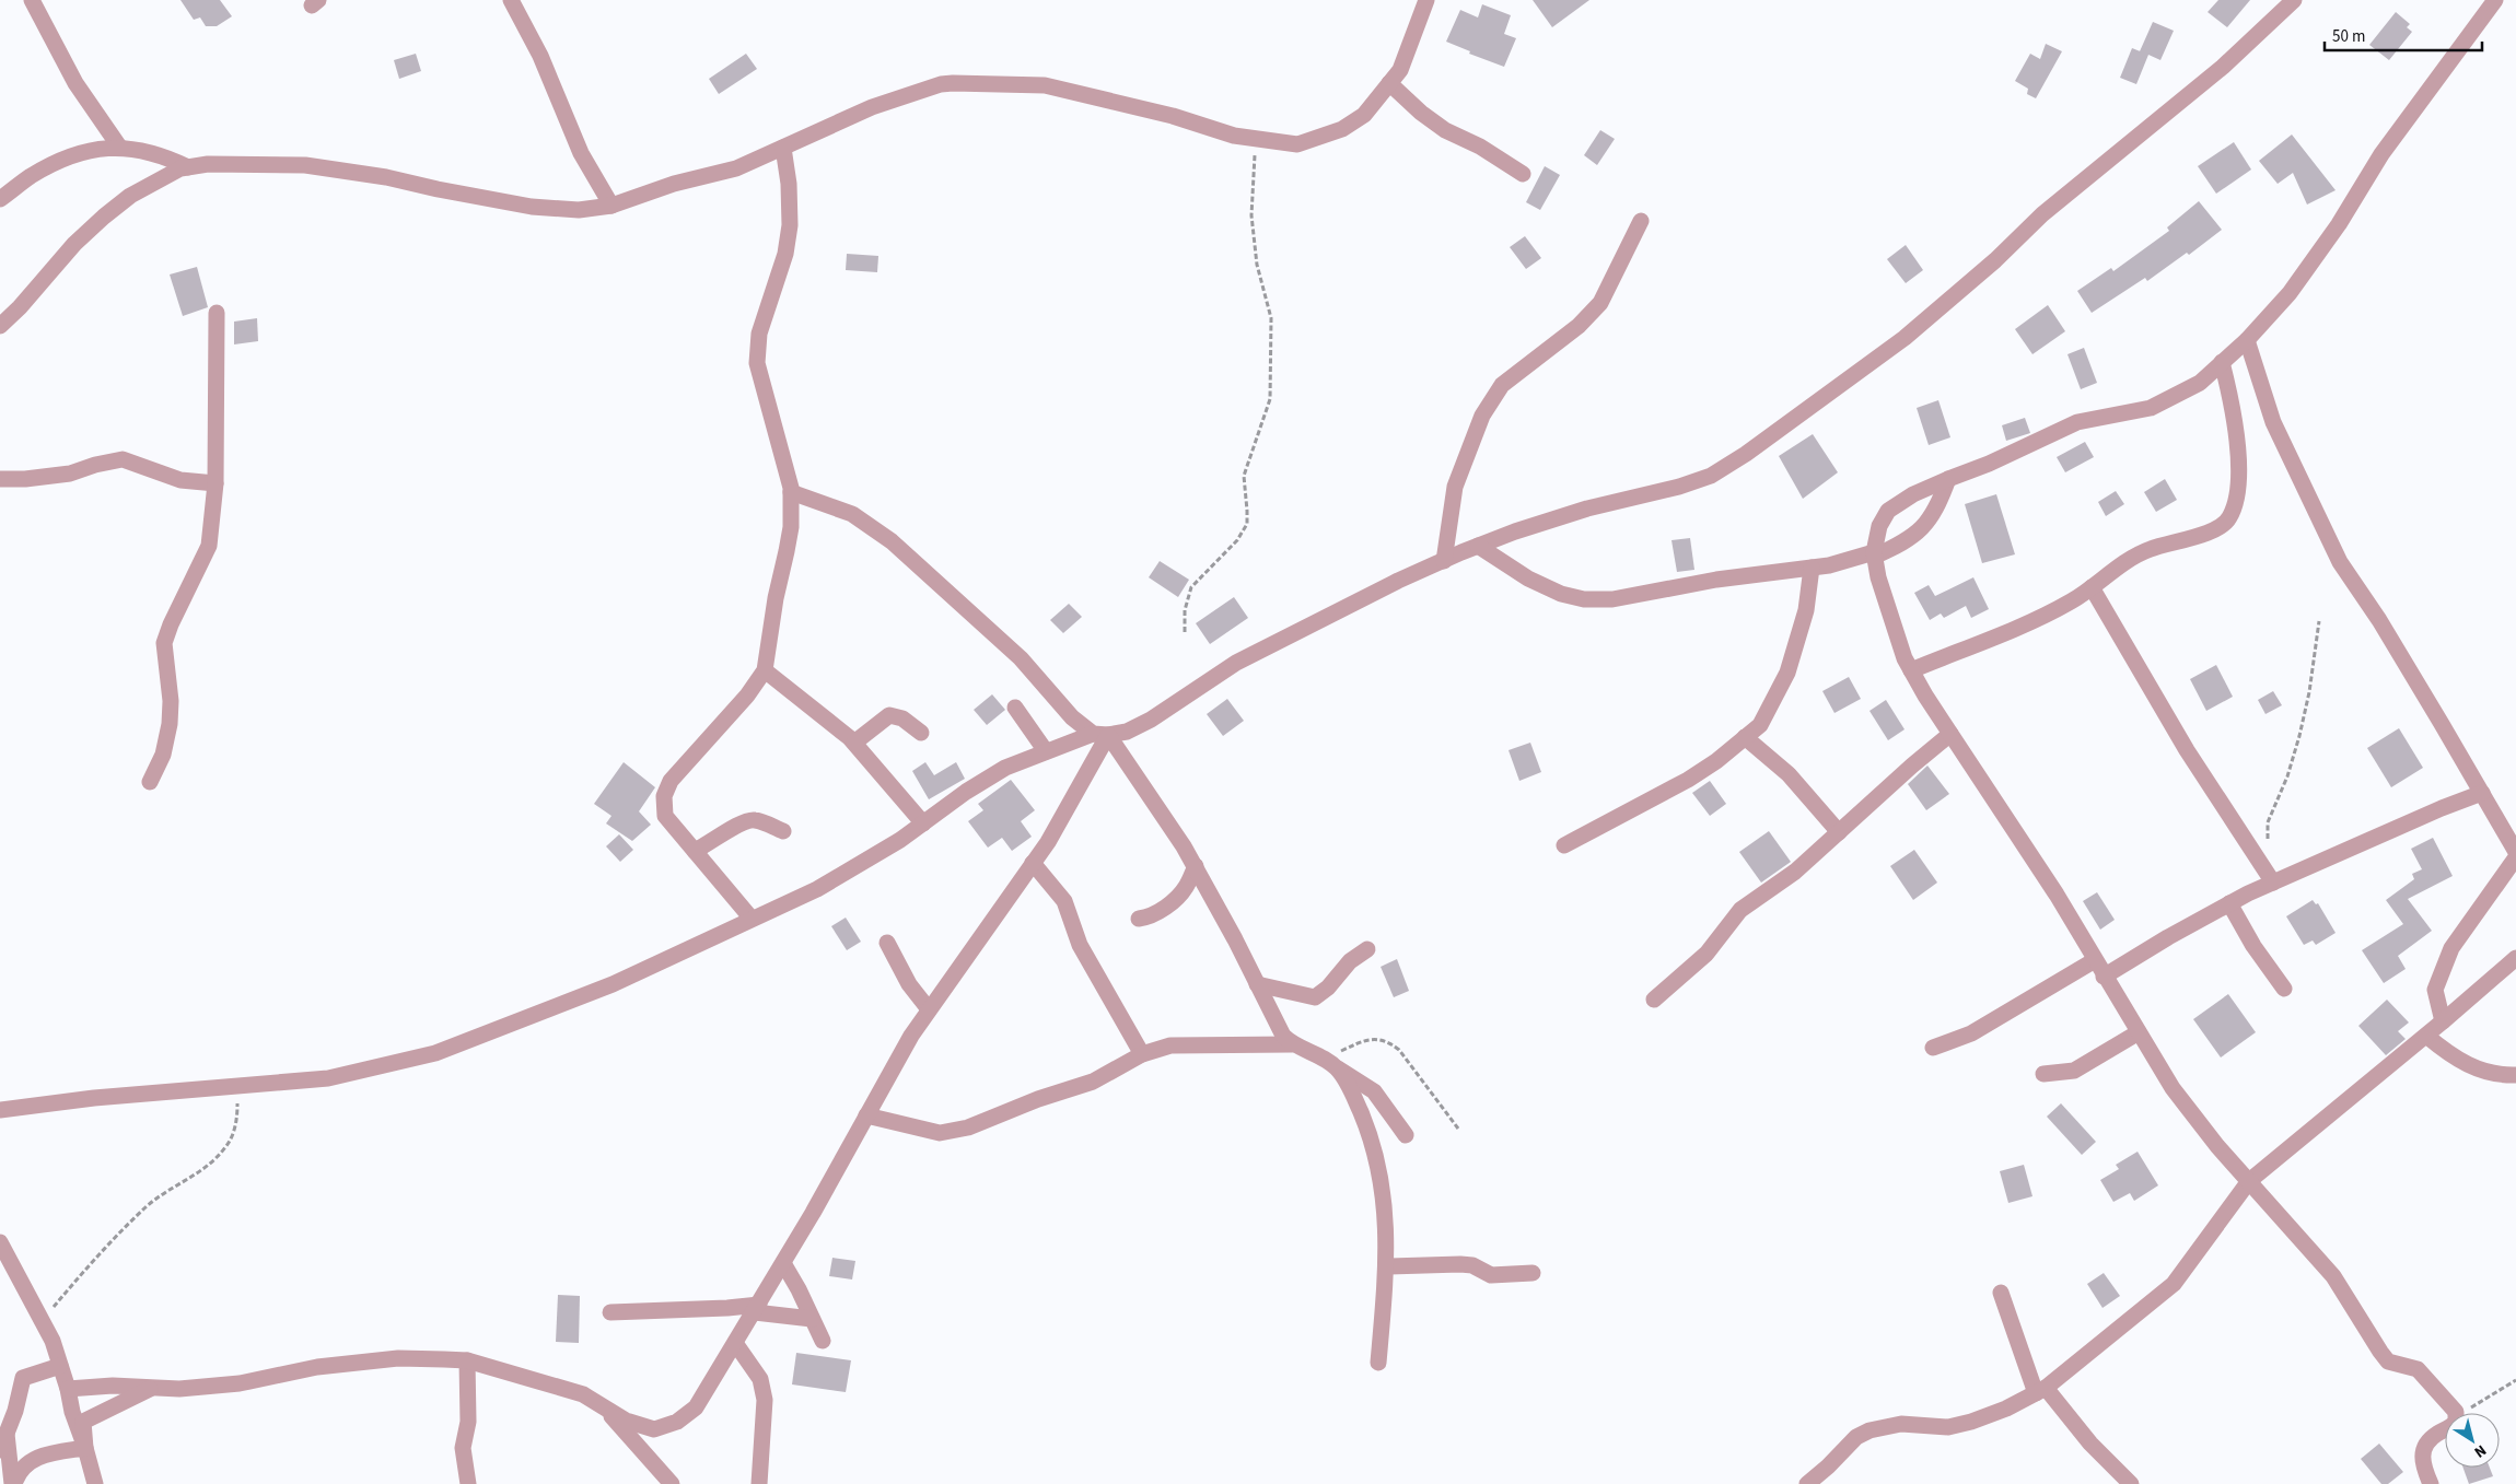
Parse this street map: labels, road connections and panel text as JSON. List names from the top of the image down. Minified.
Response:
{"scale_bar":"50 m","north":"bottom right"}
